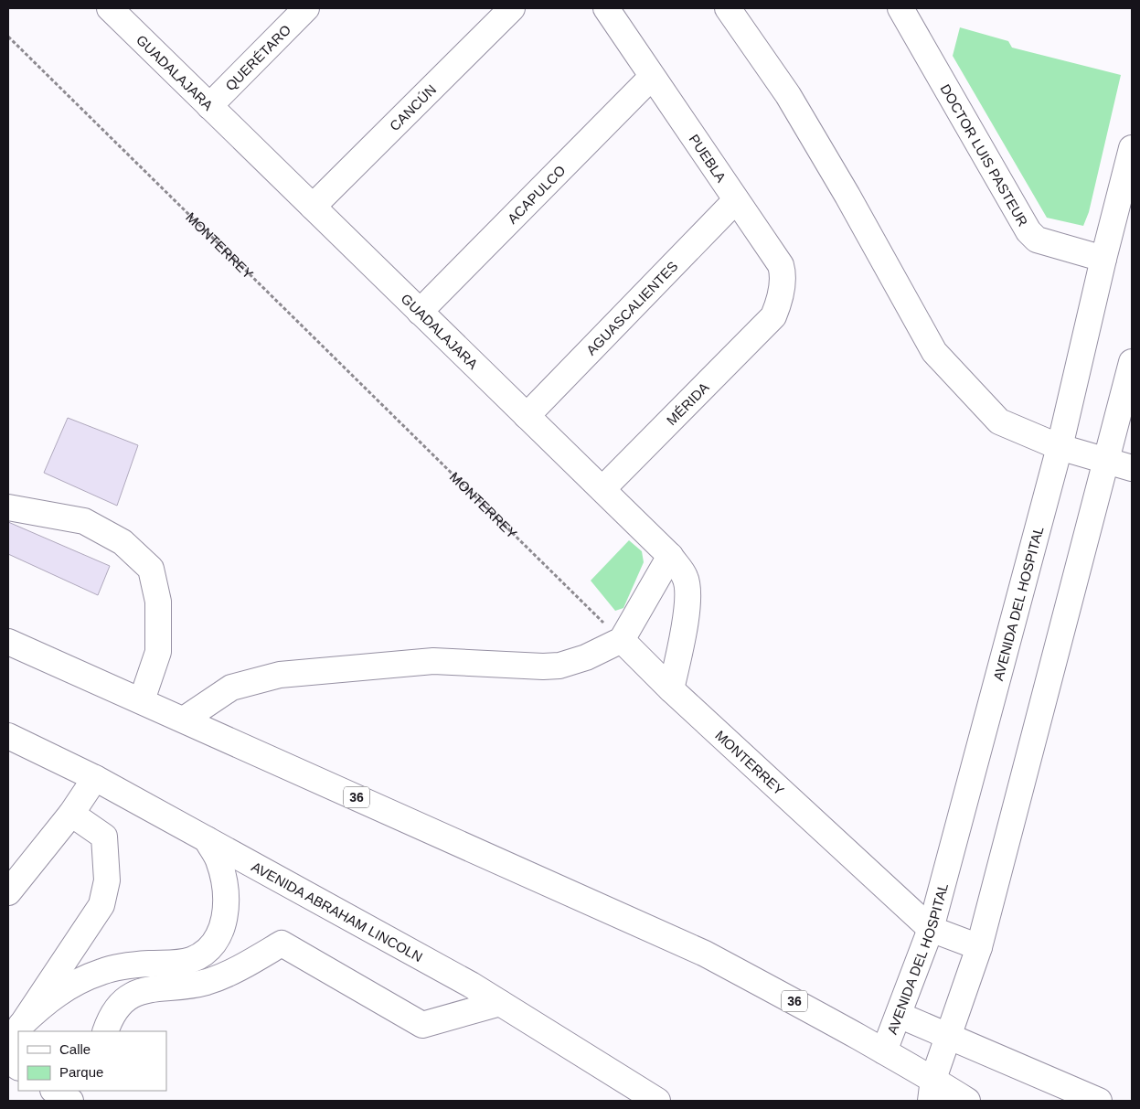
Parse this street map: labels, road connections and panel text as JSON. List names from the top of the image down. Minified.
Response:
{"streets":{"street":["QUERÉTARO","GUADALAJARA","CANCÚN","DOCTOR LUIS PASTEUR","PUEBLA","ACAPULCO","MONTERREY","AGUASCALIENTES","MÉRIDA","AVENIDA DEL HOSPITAL","36","AVENIDA ABRAHAM LINCOLN"]},"crossings":[["QUERÉTARO","GUADALAJARA"],["GUADALAJARA","CANCÚN"],["GUADALAJARA","ACAPULCO"],["GUADALAJARA","MONTERREY"],["GUADALAJARA","AGUASCALIENTES"],["GUADALAJARA","MÉRIDA"],["DOCTOR LUIS PASTEUR","AVENIDA DEL HOSPITAL"],["PUEBLA","ACAPULCO"],["PUEBLA","AGUASCALIENTES"],["PUEBLA","MÉRIDA"],["MONTERREY","AVENIDA DEL HOSPITAL"],["AVENIDA DEL HOSPITAL","36"]],"legend":["Calle","Parque"]}
